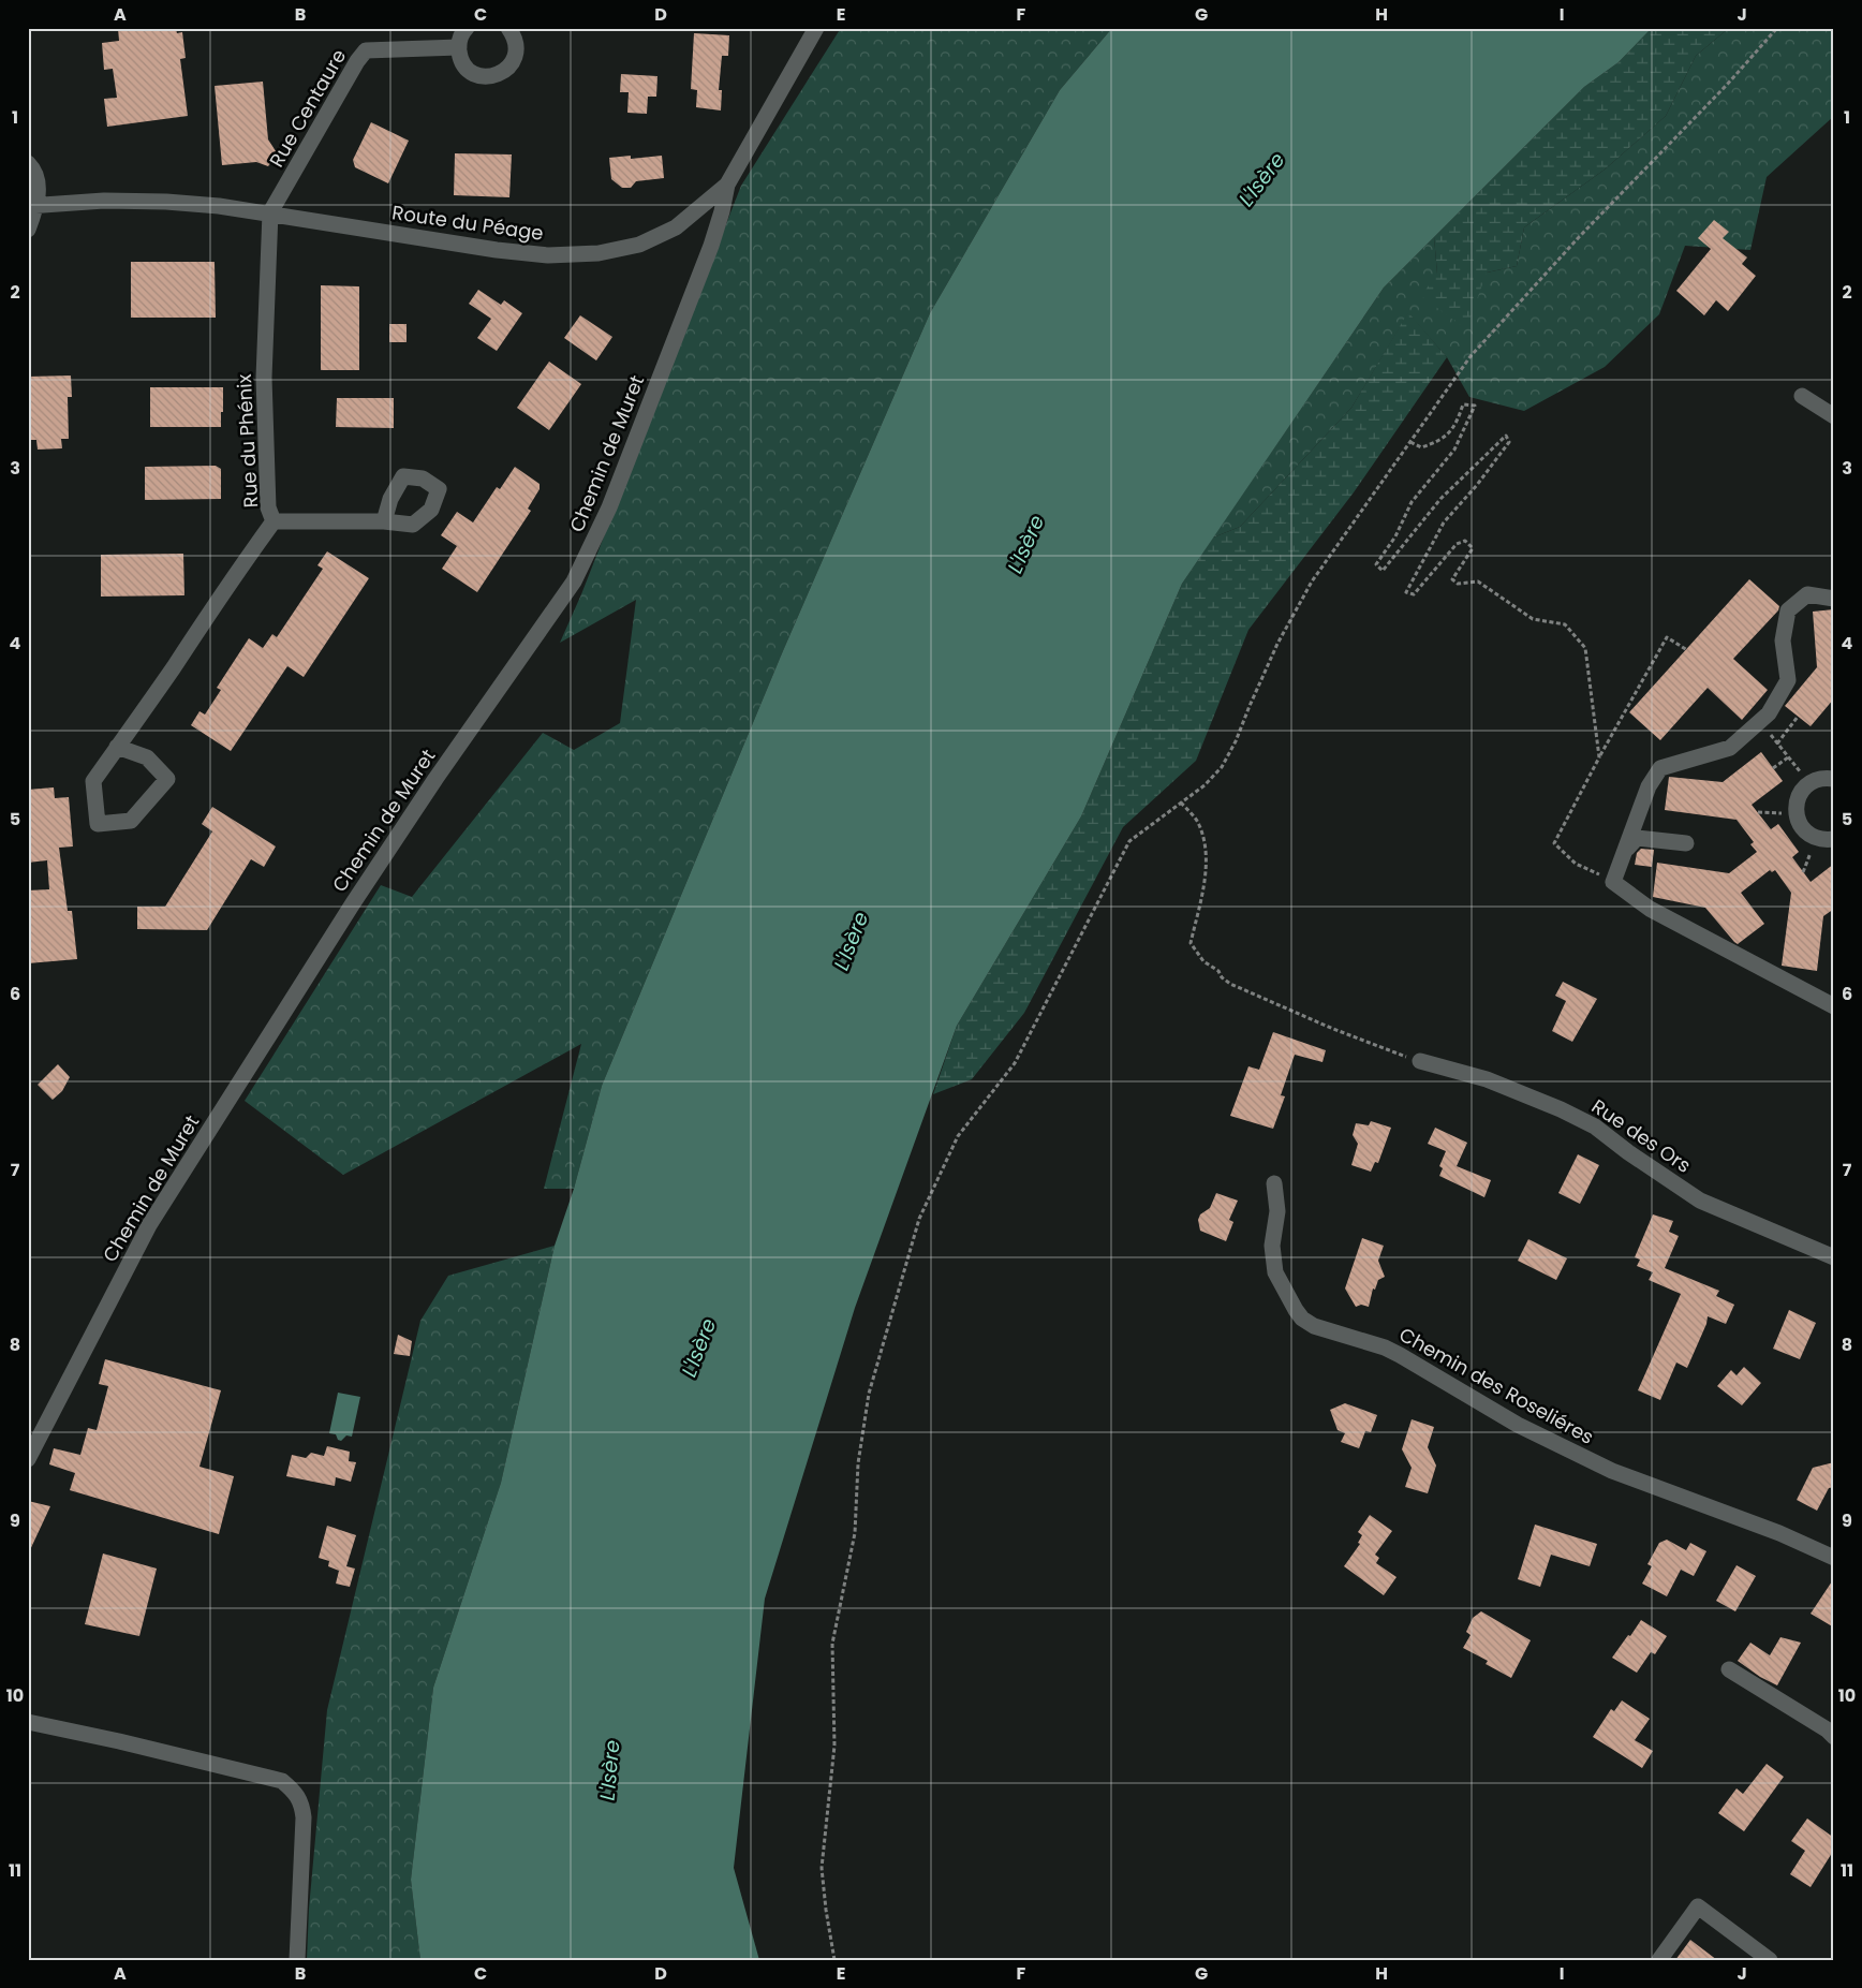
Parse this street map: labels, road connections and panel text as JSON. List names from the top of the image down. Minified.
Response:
{"streets":{"street":["Rue Centaure","Route du Péage","Rue du Phénix","Chemin de Muret","Rue des Ors","Chemin des Roseliéres"]},"crossings":[["Rue Centaure","Route du Péage"],["Rue Centaure","Rue du Phénix"],["Route du Péage","Rue du Phénix"],["Route du Péage","Chemin de Muret"]],"water":["L'Isère"],"grid":{"columns":["A","B","C","D","E","F","G","H","I","J"],"rows":["1","2","3","4","5","6","7","8","9","10","11"]}}
